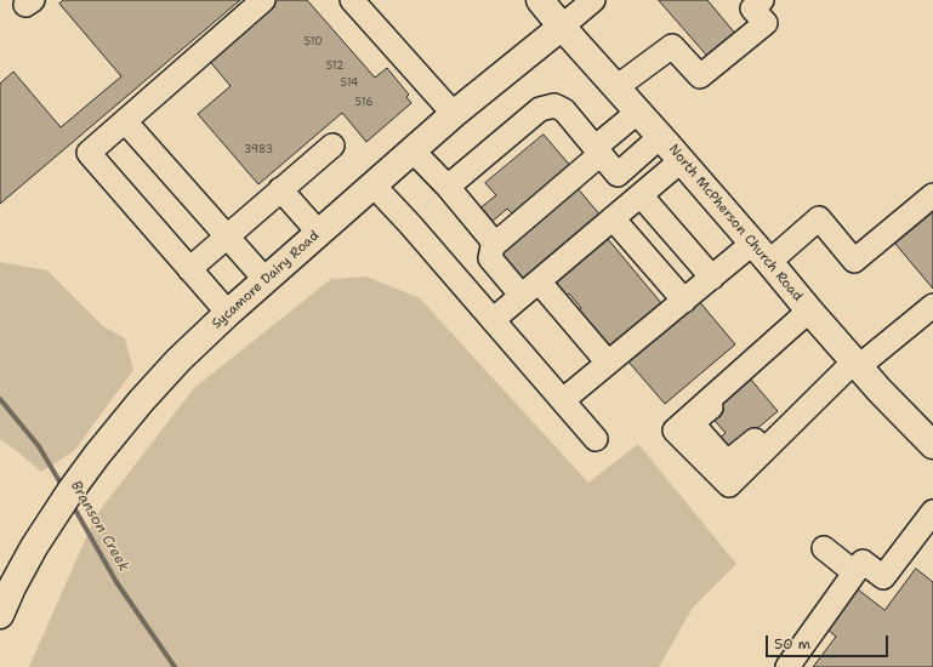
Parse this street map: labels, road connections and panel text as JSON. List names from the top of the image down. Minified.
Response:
{"streets":{"main road":["North McPherson Church Road","Sycamore Dairy Road"]},"crossings":[["North McPherson Church Road","Sycamore Dairy Road"]],"water":["Branson Creek"],"house_numbers":["510","512","514","516","3983"],"scale_bar":"50 m"}
